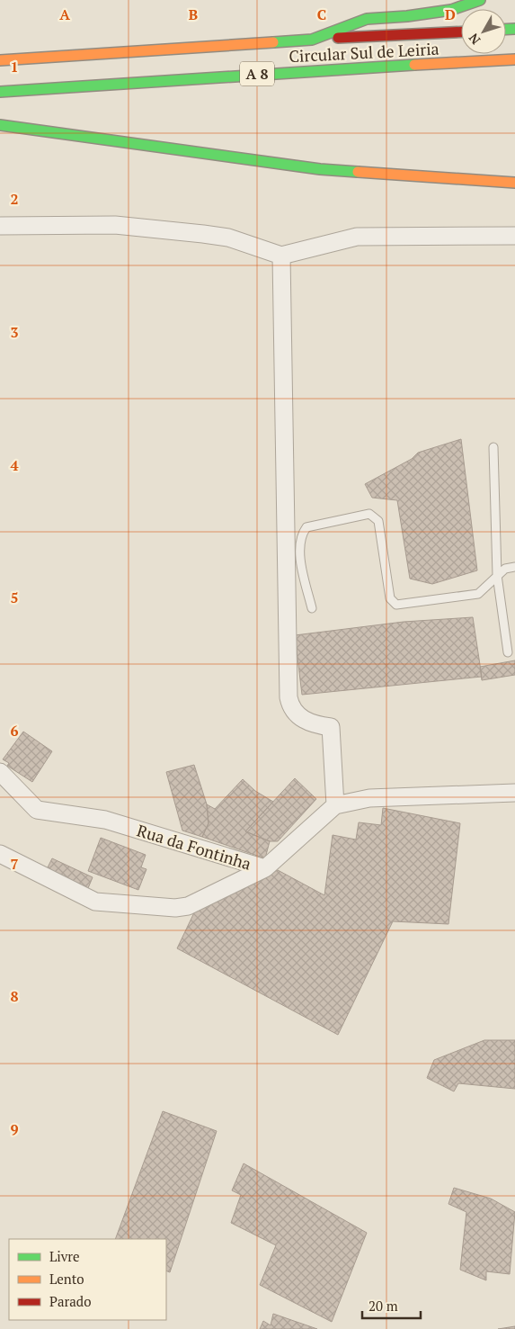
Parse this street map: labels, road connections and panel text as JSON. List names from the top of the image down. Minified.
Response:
{"streets":{"highway":["Circular Sul de Leiria","A 8"],"street":["Rua da Fontinha"]},"crossings":[["Circular Sul de Leiria","A 8"]],"legend":["Livre","Lento","Parado"],"scale_bar":"20 m","north":"bottom left","grid":{"columns":["A","B","C","D"],"rows":["1","2","3","4","5","6","7","8","9"]}}
